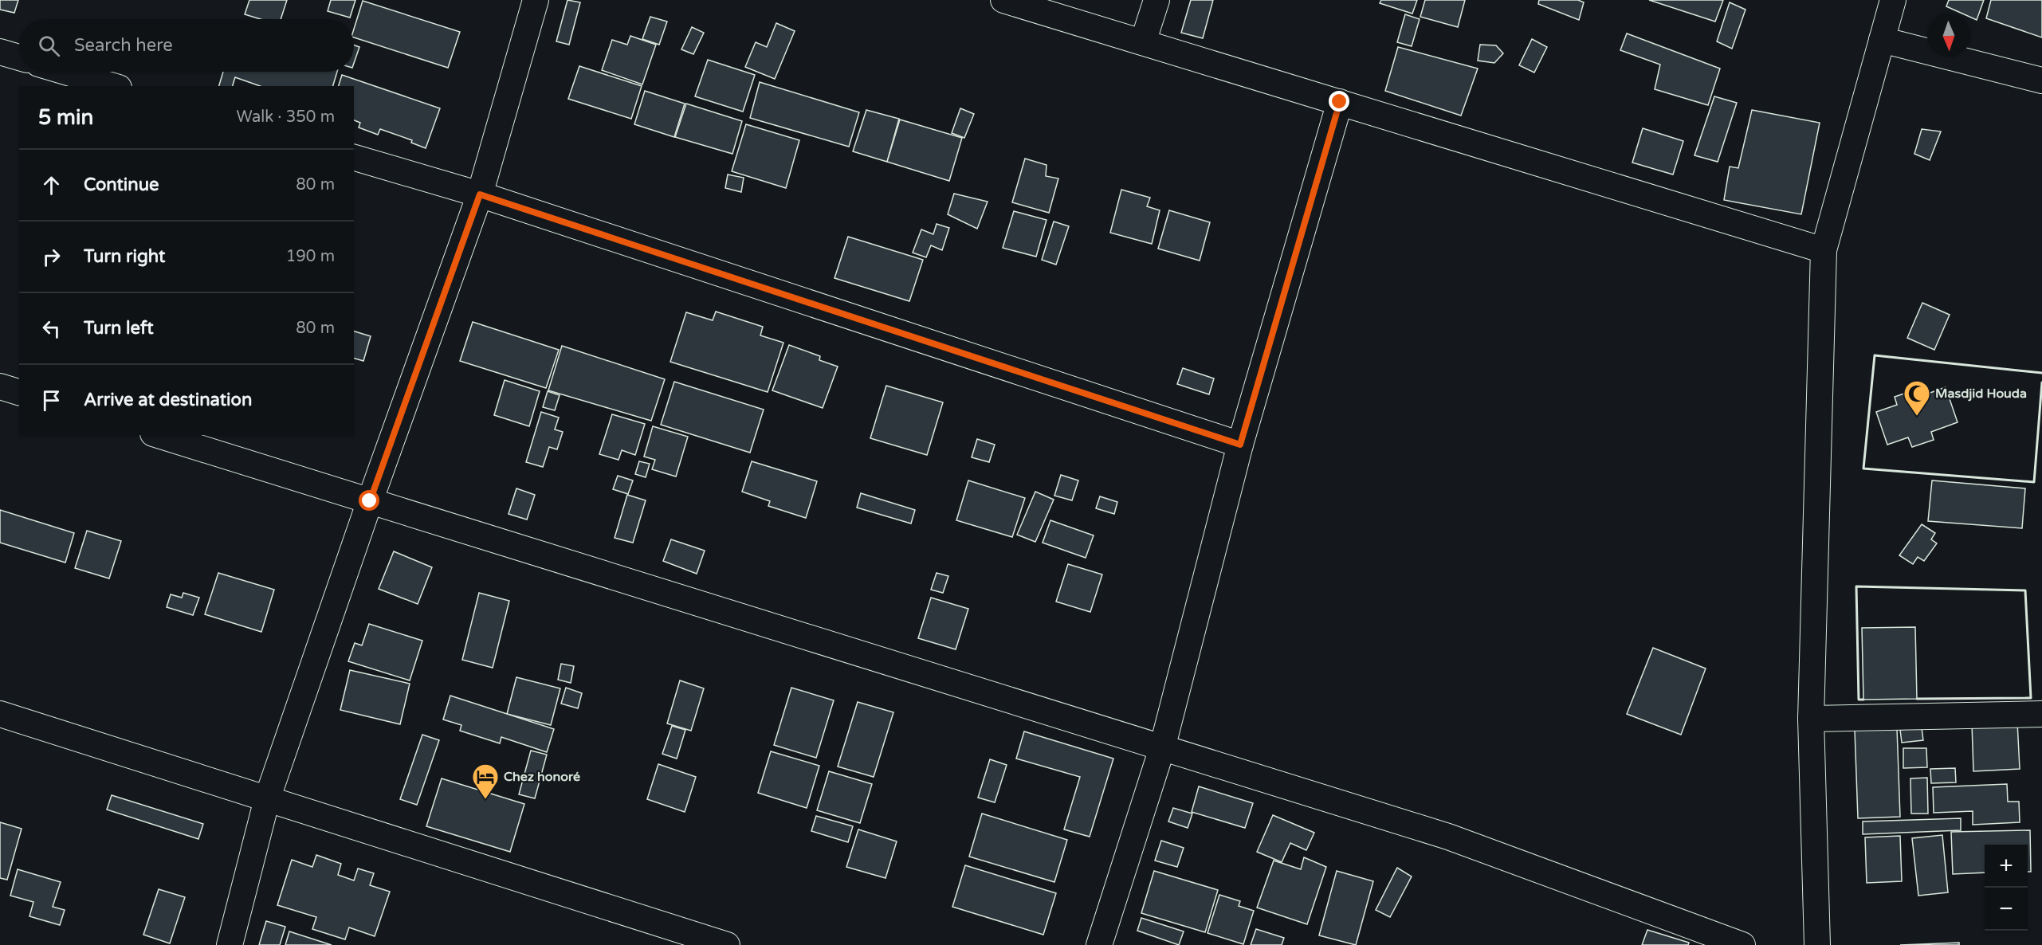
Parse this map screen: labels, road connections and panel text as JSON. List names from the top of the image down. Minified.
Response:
{"places":{"mosque":["Masdjid Houda"],"hotel":["Chez honoré"]},"north":"bottom","page":{"search":"Search here","heading":["5 min","Walk · 350 m"],"list":[["Continue","80 m"],["Turn right","190 m"],["Turn left","80 m"],"Arrive at destination"],"map_buttons":["+","−"]}}
